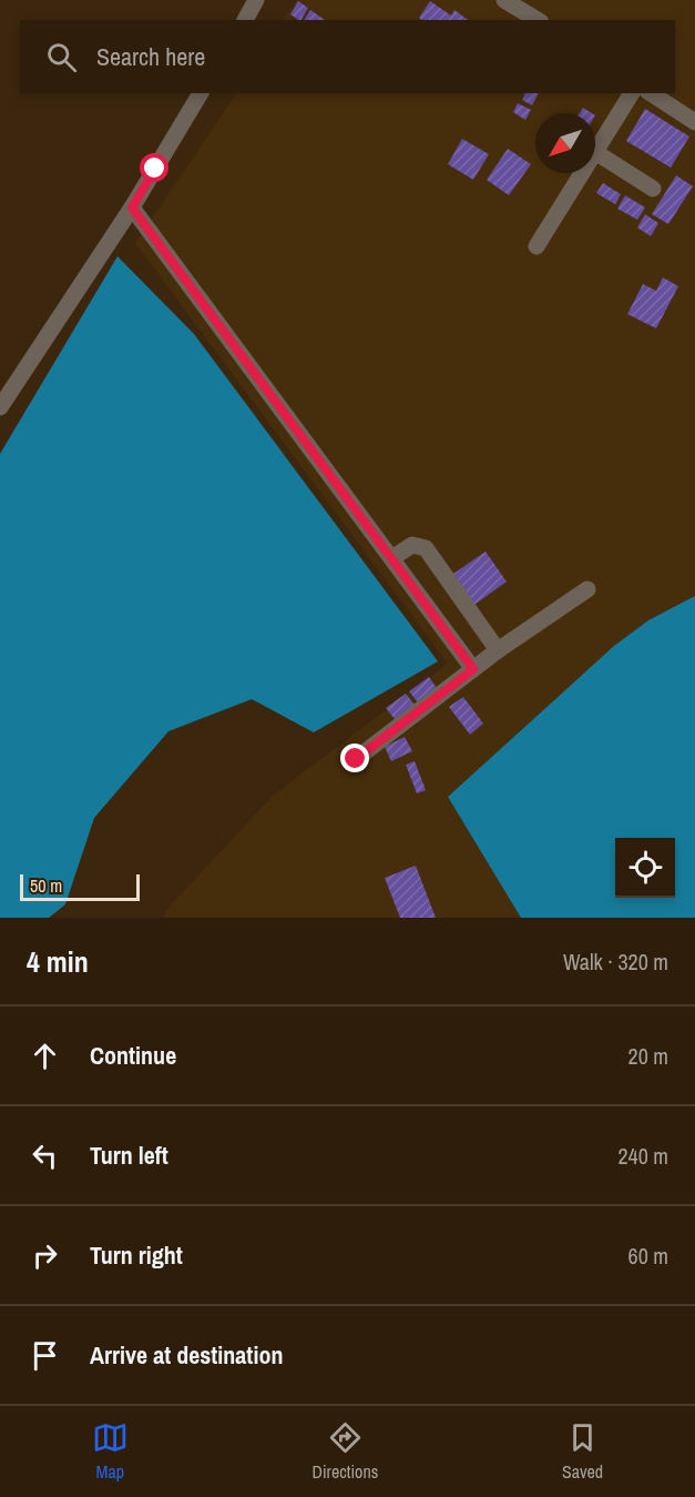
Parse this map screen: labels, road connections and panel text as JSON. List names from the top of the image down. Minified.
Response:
{"scale_bar":"50 m","north":"bottom left","page":{"search":"Search here","scale":"50 m","heading":["4 min","Walk · 320 m"],"list":[["Continue","20 m"],["Turn left","240 m"],["Turn right","60 m"],"Arrive at destination"],"nav":["Map","Directions","Saved"]}}
